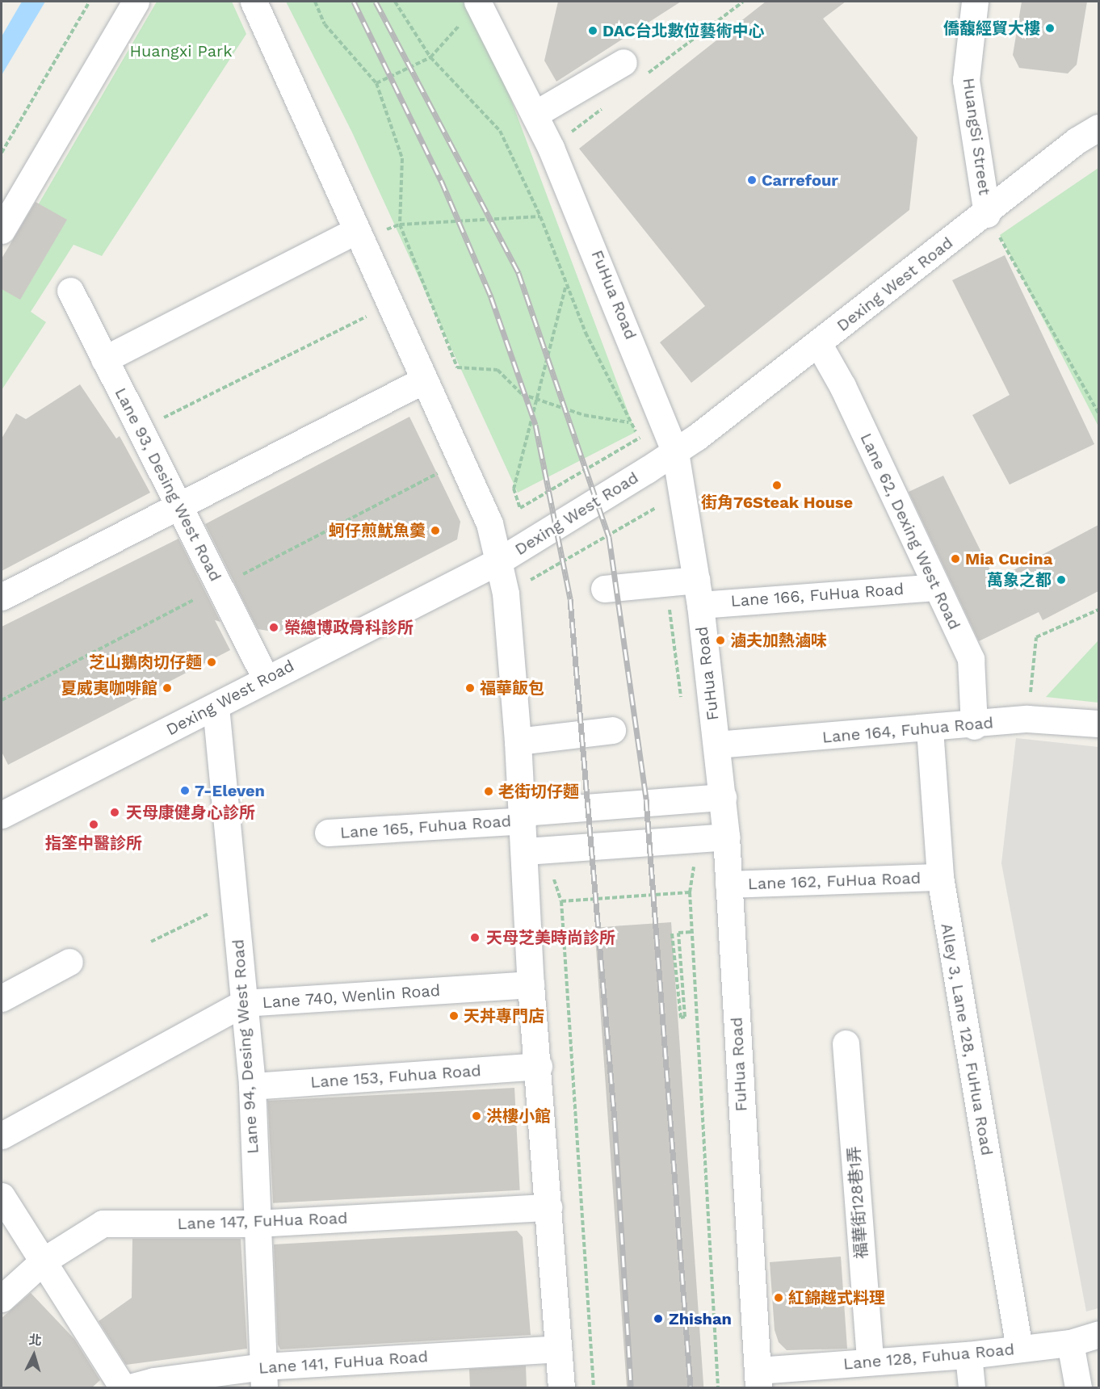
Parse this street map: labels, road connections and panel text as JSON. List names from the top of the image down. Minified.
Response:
{"streets":{"street":["HuangSi Street","Dexing West Road","FuHua Road","Lane 93, Desing West Road","Lane 62, Dexing West Road","Lane 166, FuHua Road","Lane 164, Fuhua Road","Lane 165, Fuhua Road","Lane 162, FuHua Road","Lane 740, Wenlin Road","Alley 3, Lane 128, FuHua Road","Lane 94, Desing West Road","Lane 153, Fuhua Road","福華街128巷1弄","Lane 147, FuHua Road","Lane 128, Fuhua Road","Lane 141, FuHua Road"]},"crossings":[["HuangSi Street","Dexing West Road"],["Dexing West Road","FuHua Road"],["Dexing West Road","Lane 93, Desing West Road"],["Dexing West Road","Lane 62, Dexing West Road"],["Dexing West Road","Lane 94, Desing West Road"],["FuHua Road","Lane 166, FuHua Road"],["FuHua Road","Lane 164, Fuhua Road"],["FuHua Road","Lane 165, Fuhua Road"],["FuHua Road","Lane 162, FuHua Road"],["FuHua Road","Lane 128, Fuhua Road"],["Lane 62, Dexing West Road","Lane 166, FuHua Road"],["Lane 62, Dexing West Road","Lane 164, Fuhua Road"],["Lane 164, Fuhua Road","Alley 3, Lane 128, FuHua Road"],["Lane 162, FuHua Road","Alley 3, Lane 128, FuHua Road"],["Lane 740, Wenlin Road","Lane 94, Desing West Road"],["Alley 3, Lane 128, FuHua Road","Lane 128, Fuhua Road"],["Lane 94, Desing West Road","Lane 153, Fuhua Road"],["Lane 94, Desing West Road","Lane 147, FuHua Road"],["Lane 94, Desing West Road","Lane 141, FuHua Road"],["福華街128巷1弄","Lane 128, Fuhua Road"]],"parks":["Huangxi Park"],"places":["僑馥經貿大樓","DAC台北數位藝術中心","Carrefour","街角76Steak House","蚵仔煎魷魚羹","Mia Cucina","萬象之都","榮總博政骨科診所","滷夫加熱滷味","芝山鵝肉切仔麵","夏威夷咖啡館","福華飯包","7-Eleven","老街切仔麵","天母康健身心診所","指筌中醫診所","天母芝美時尚診所","天丼專門店","洪樓小館","紅錦越式料理","Zhishan"],"north":"top"}
